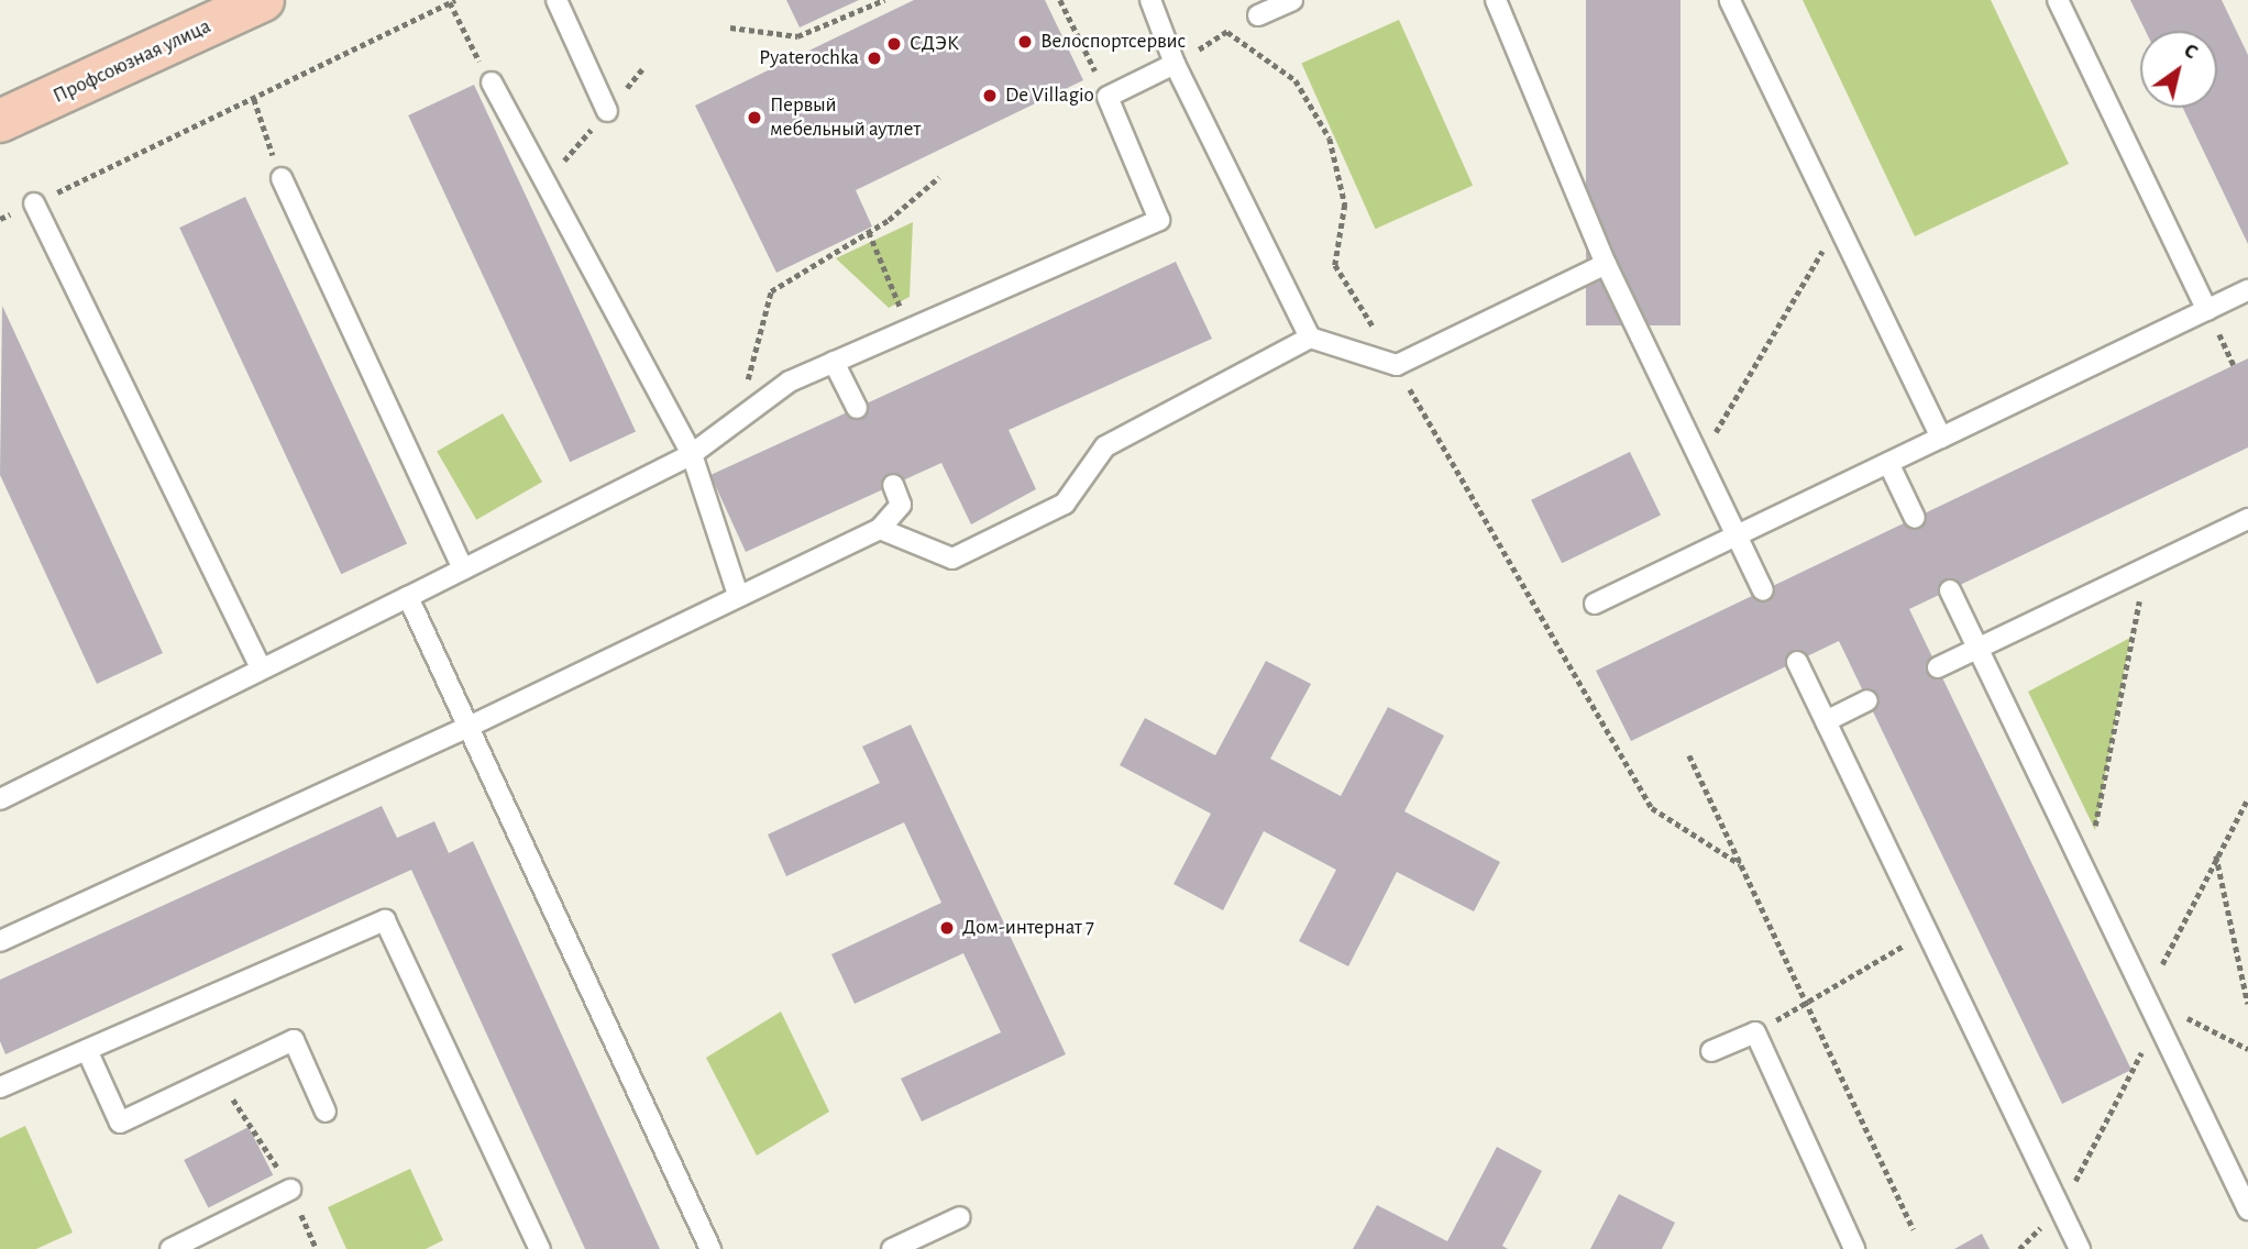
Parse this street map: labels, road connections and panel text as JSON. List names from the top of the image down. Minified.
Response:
{"streets":{"main road":["Профсоюзная улица"]},"places":["Велоспортсервис","СДЭК","Pyaterochka","De Villagio","Первый мебельный аутлет","Дом-интернат 7"],"north":"top right"}
